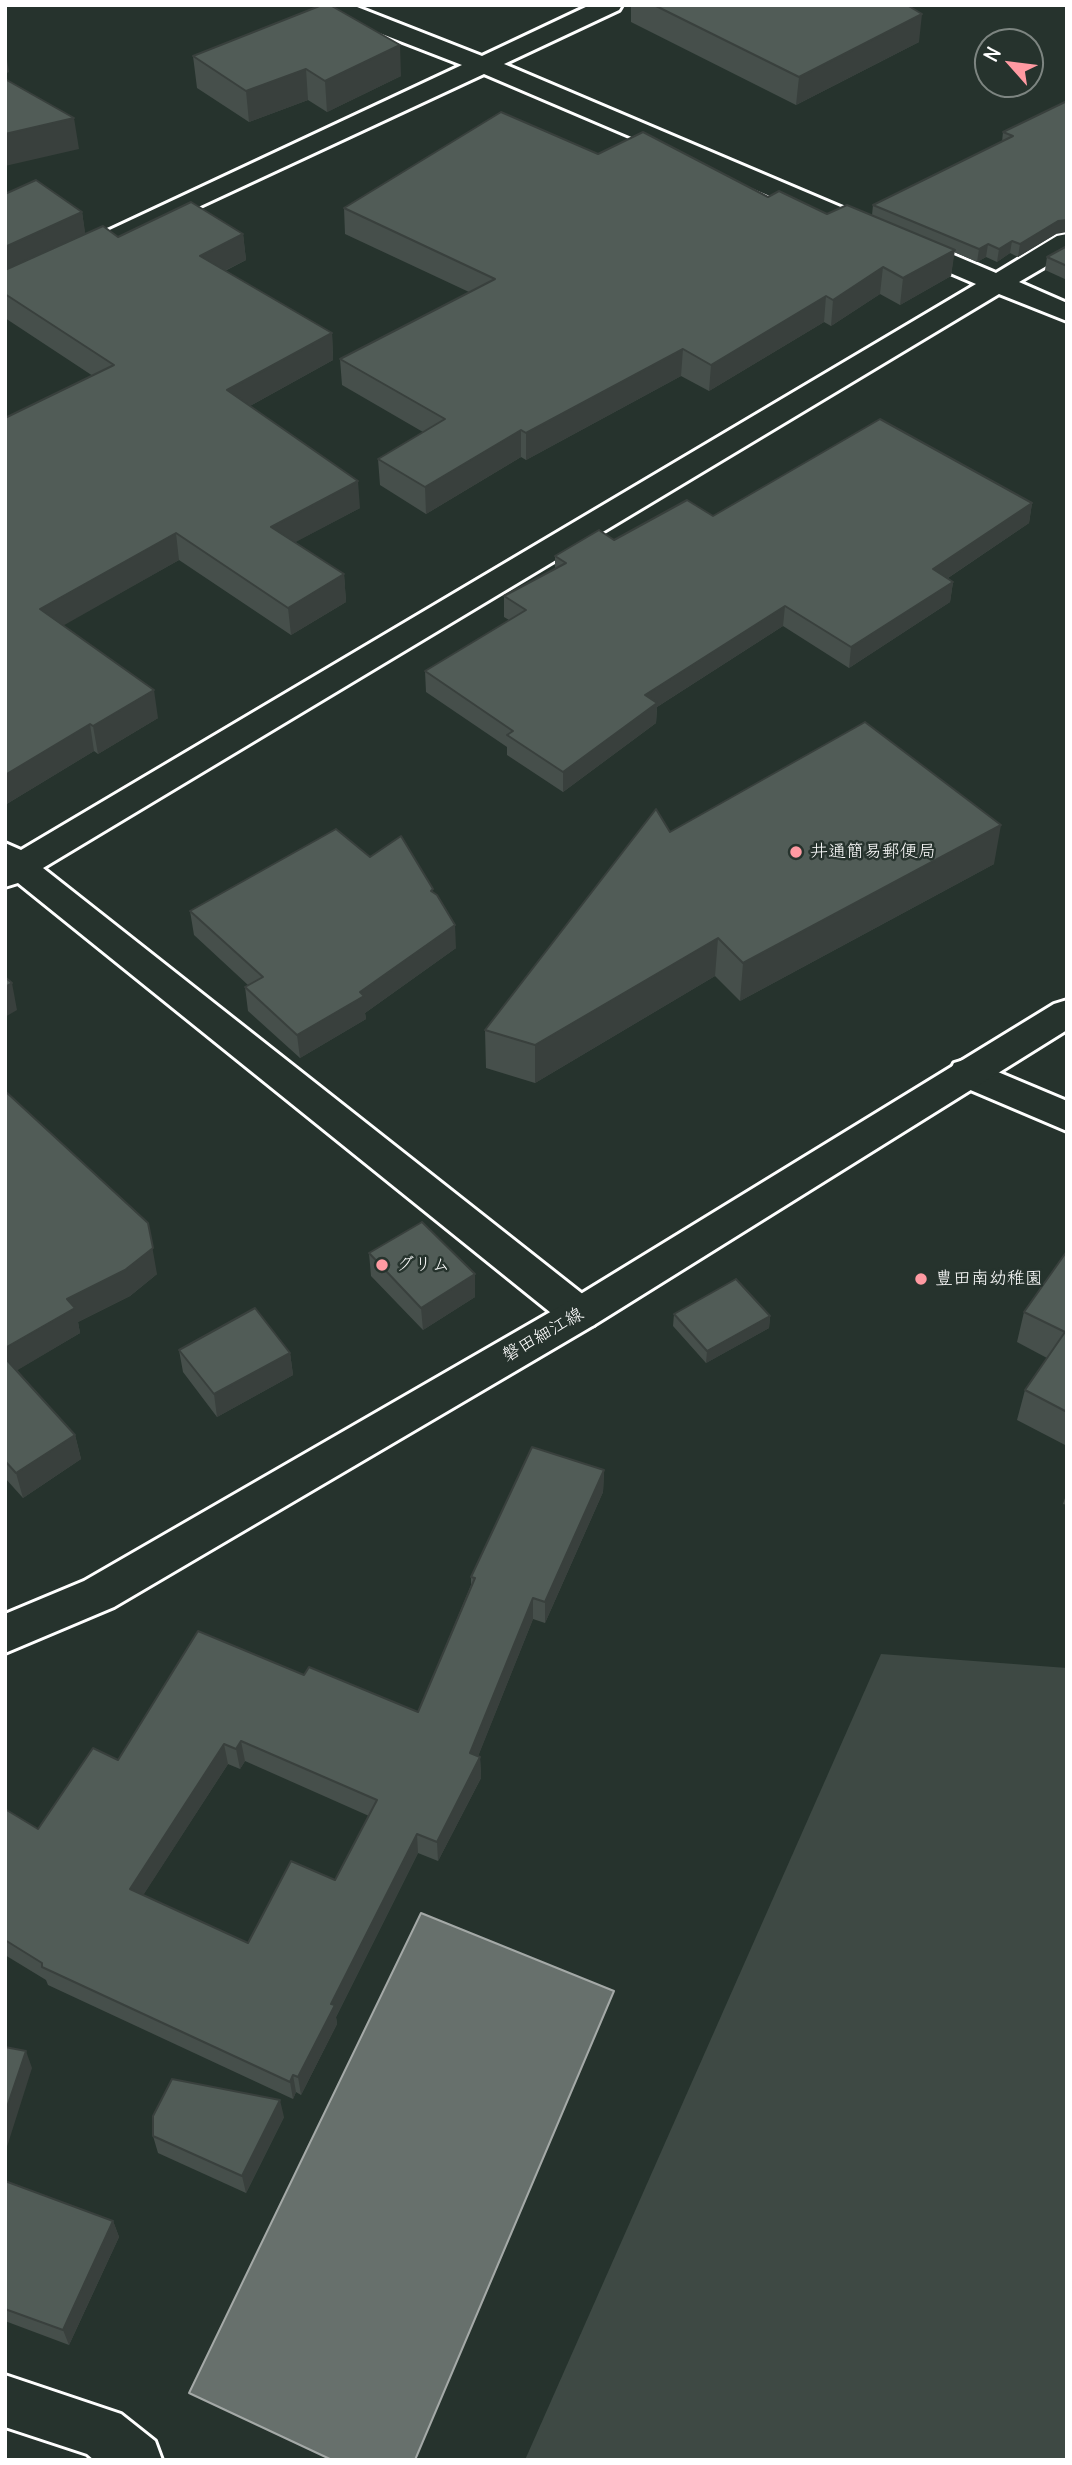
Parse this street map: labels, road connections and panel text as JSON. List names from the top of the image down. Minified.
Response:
{"streets":{"street":["磐田細江線"]},"places":["井通簡易郵便局","グリム","豊田南幼稚園"],"north":"top left"}
